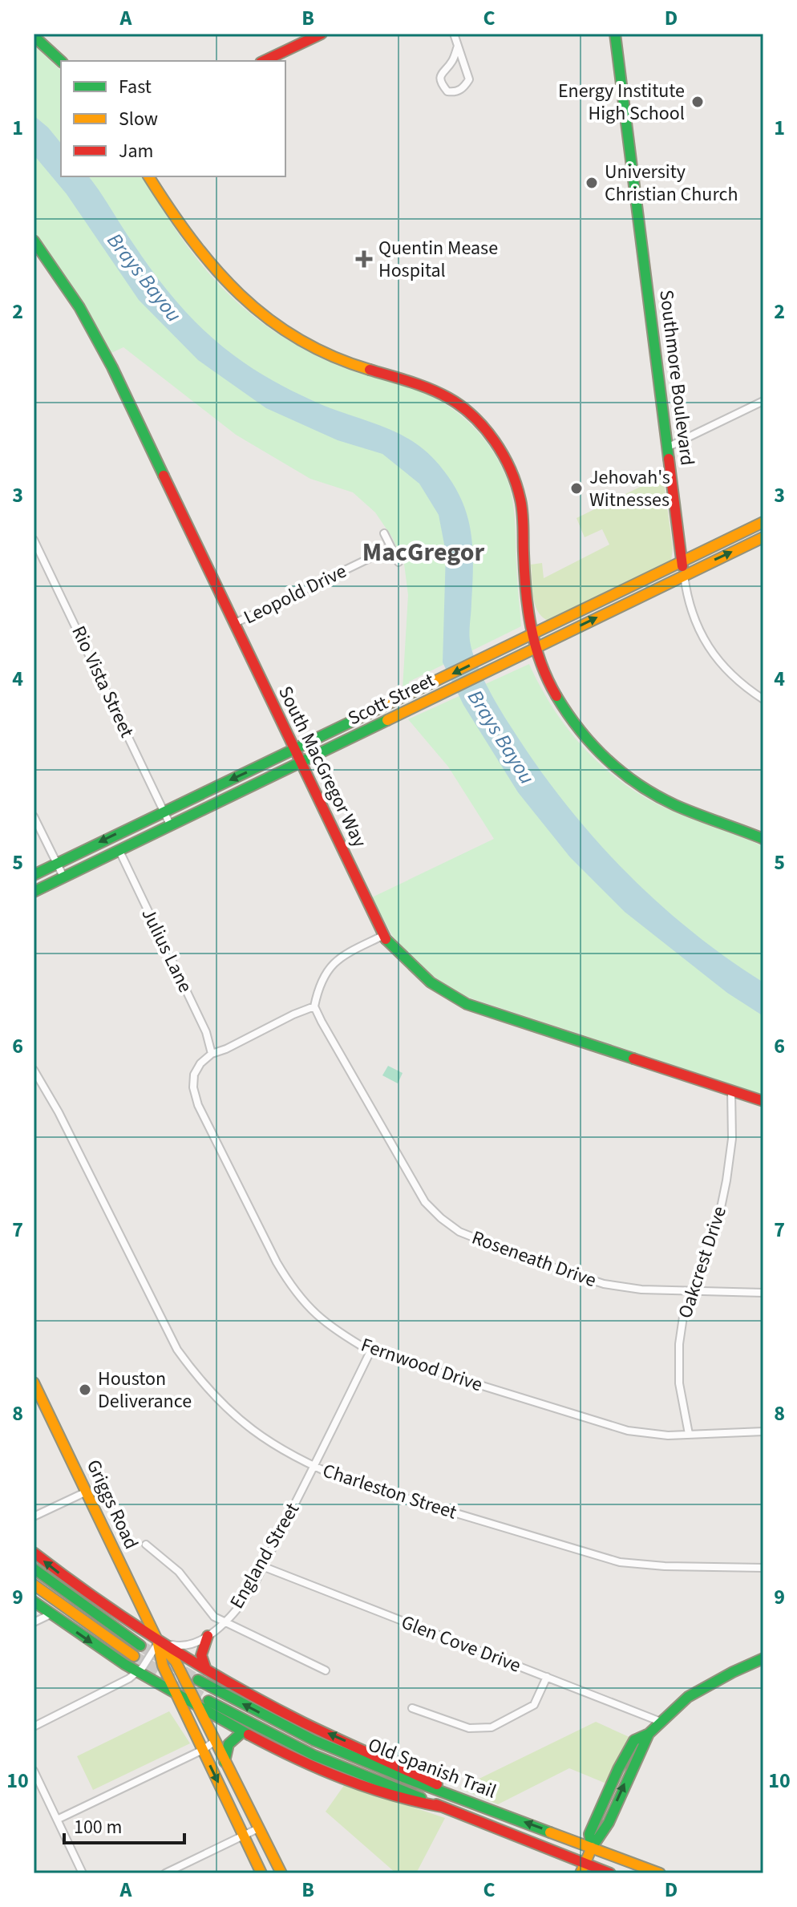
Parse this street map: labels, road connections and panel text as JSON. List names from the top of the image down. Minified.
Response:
{"streets":{"main road":["Southmore Boulevard","Scott Street","South MacGregor Way","Griggs Road","Old Spanish Trail"],"street":["Leopold Drive","Rio Vista Street","Julius Lane","Roseneath Drive","Oakcrest Drive","Fernwood Drive","Charleston Street","England Street","Glen Cove Drive"]},"crossings":[["Southmore Boulevard","Scott Street"],["Leopold Drive","South MacGregor Way"],["Rio Vista Street","Scott Street"],["Scott Street","South MacGregor Way"],["Scott Street","Julius Lane"],["South MacGregor Way","Oakcrest Drive"],["Julius Lane","Fernwood Drive"],["Roseneath Drive","Oakcrest Drive"],["Oakcrest Drive","Fernwood Drive"],["Fernwood Drive","England Street"],["Charleston Street","England Street"],["Griggs Road","England Street"],["England Street","Glen Cove Drive"]],"districts":["MacGregor"],"water":["Brays Bayou"],"places":{"other":["Energy Institute High School","University Christian Church","Jehovah's Witnesses","Houston Deliverance"],"health":["Quentin Mease Hospital"]},"legend":["Fast","Slow","Jam"],"scale_bar":"100 m","grid":{"columns":["A","B","C","D"],"rows":["1","2","3","4","5","6","7","8","9","10"]}}
